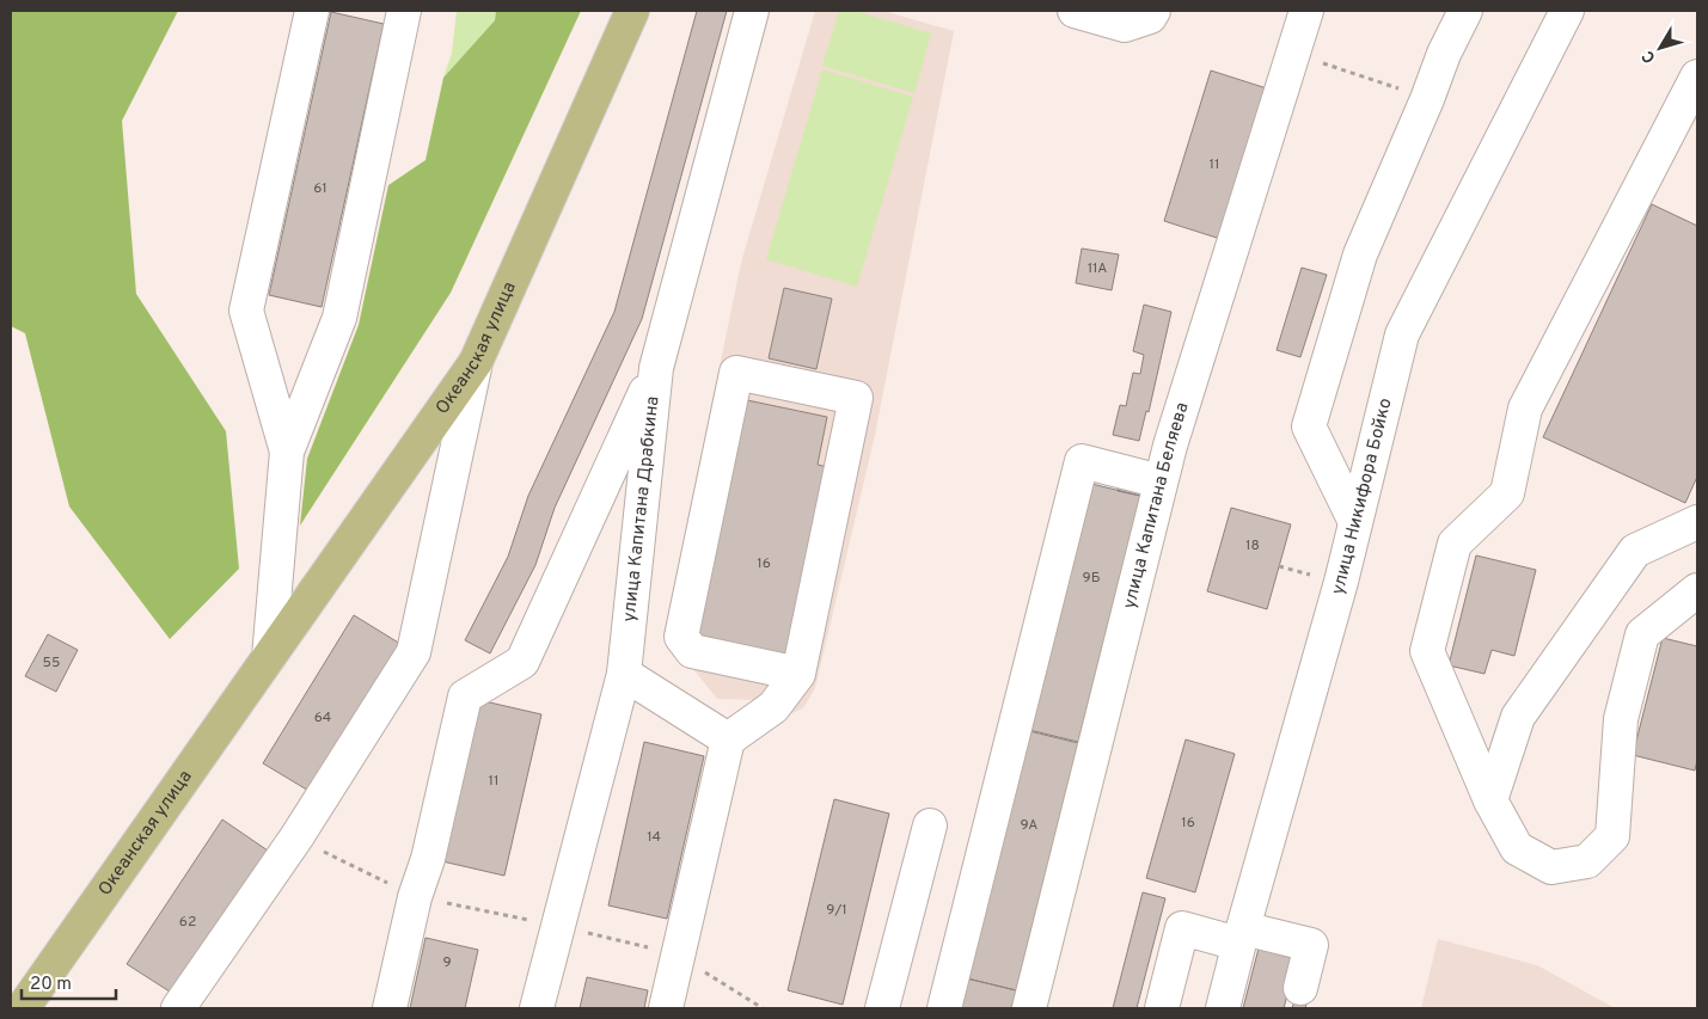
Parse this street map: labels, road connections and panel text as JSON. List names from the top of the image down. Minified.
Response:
{"streets":{"main road":["Океанская улица"],"street":["улица Никифора Бойко","улица Капитана Беляева","улица Капитана Драбкина"]},"house_numbers":["11","61","11А","18","16","9Б","55","64","11","16","9А","14","9/1","62","9"],"scale_bar":"20 m","north":"bottom left"}
